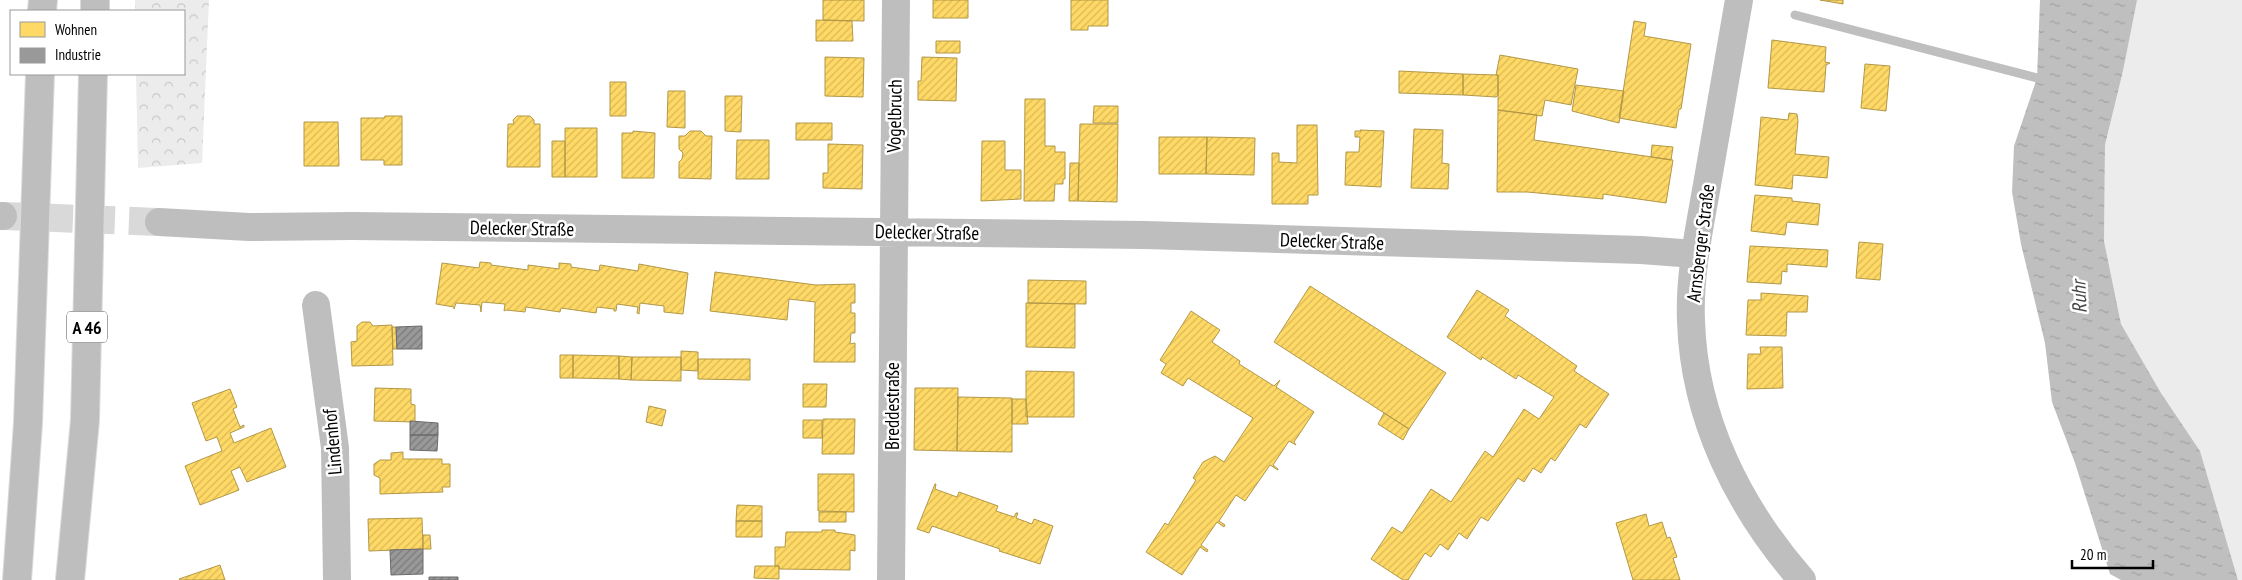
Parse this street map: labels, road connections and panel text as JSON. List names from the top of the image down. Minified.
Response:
{"streets":{"main road":["Vogelbruch","Delecker Straße","Arnsberger Straße","A 46","Breddestraße","Lindenhof"]},"crossings":[["Vogelbruch","Delecker Straße"],["Vogelbruch","Breddestraße"],["Delecker Straße","Arnsberger Straße"],["Delecker Straße","Breddestraße"]],"water":["Ruhr"],"legend":["Wohnen","Industrie"],"scale_bar":"20 m"}
